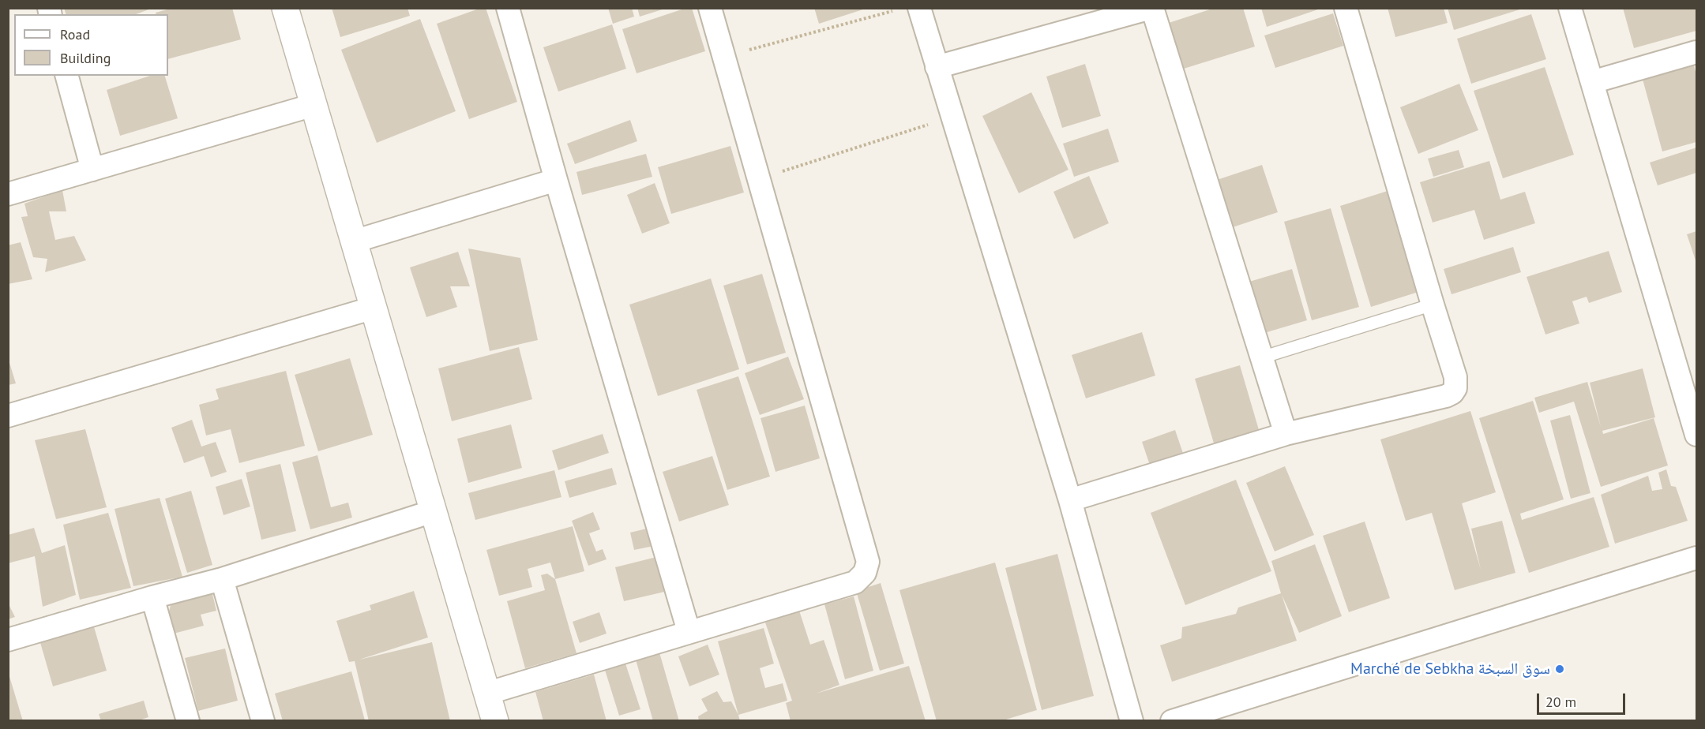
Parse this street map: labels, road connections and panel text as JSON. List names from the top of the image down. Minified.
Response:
{"places":["Marché de Sebkha سوق السبخة"],"legend":["Road","Building"],"scale_bar":"20 m"}
